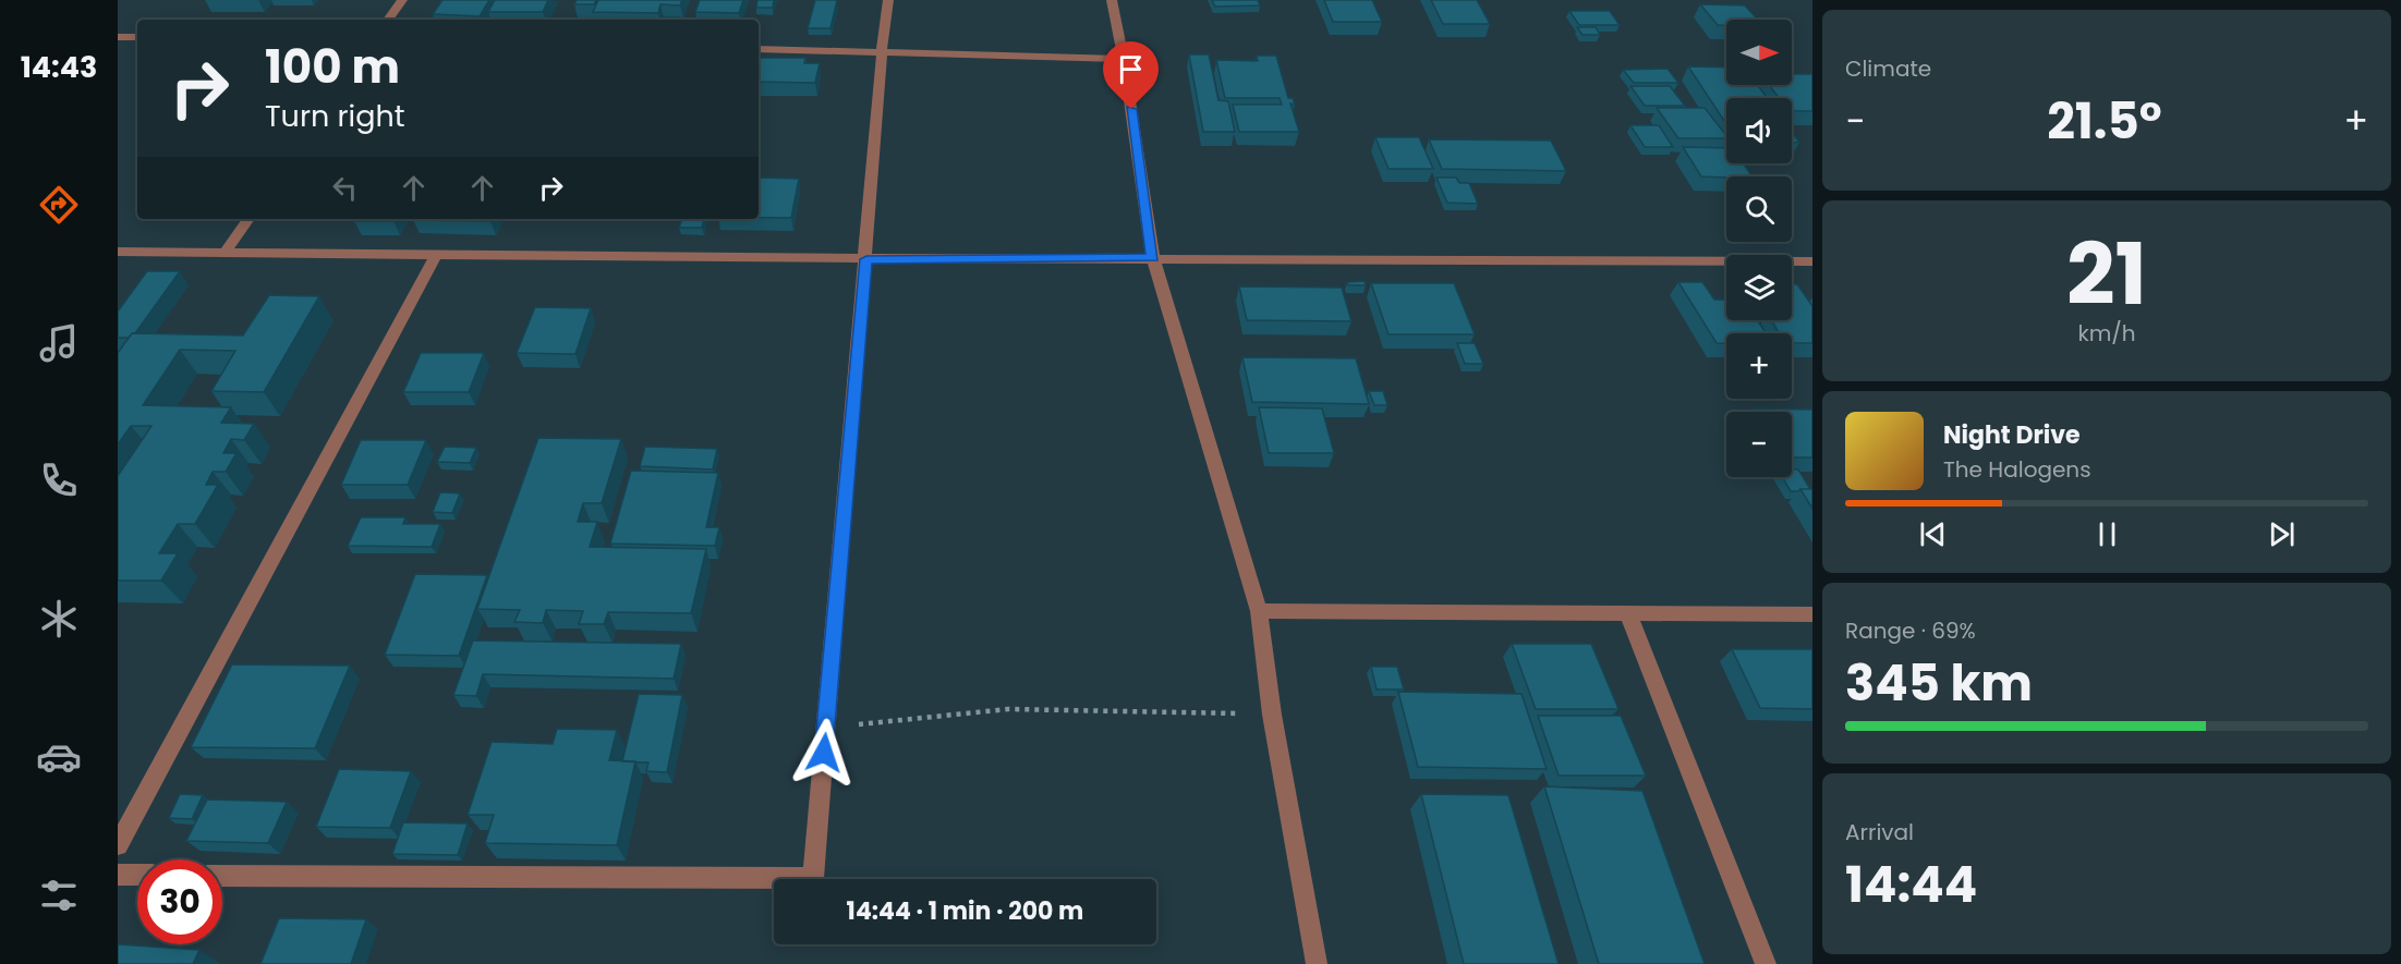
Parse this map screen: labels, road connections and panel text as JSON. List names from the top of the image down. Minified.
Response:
{"north":"right","page":{"tabs":"14:43","tile":["Climate",["21","km/h"],["Range · 69%","345 km"],["Arrival","14:44"]],"map_buttons":["+","−"],"turn":["100 m","Turn right"],"heat":["−","21.5°","+"],"song":["Night Drive","The Halogens"],"limit":"30","trip":"14:44 · 1 min · 200 m"}}
